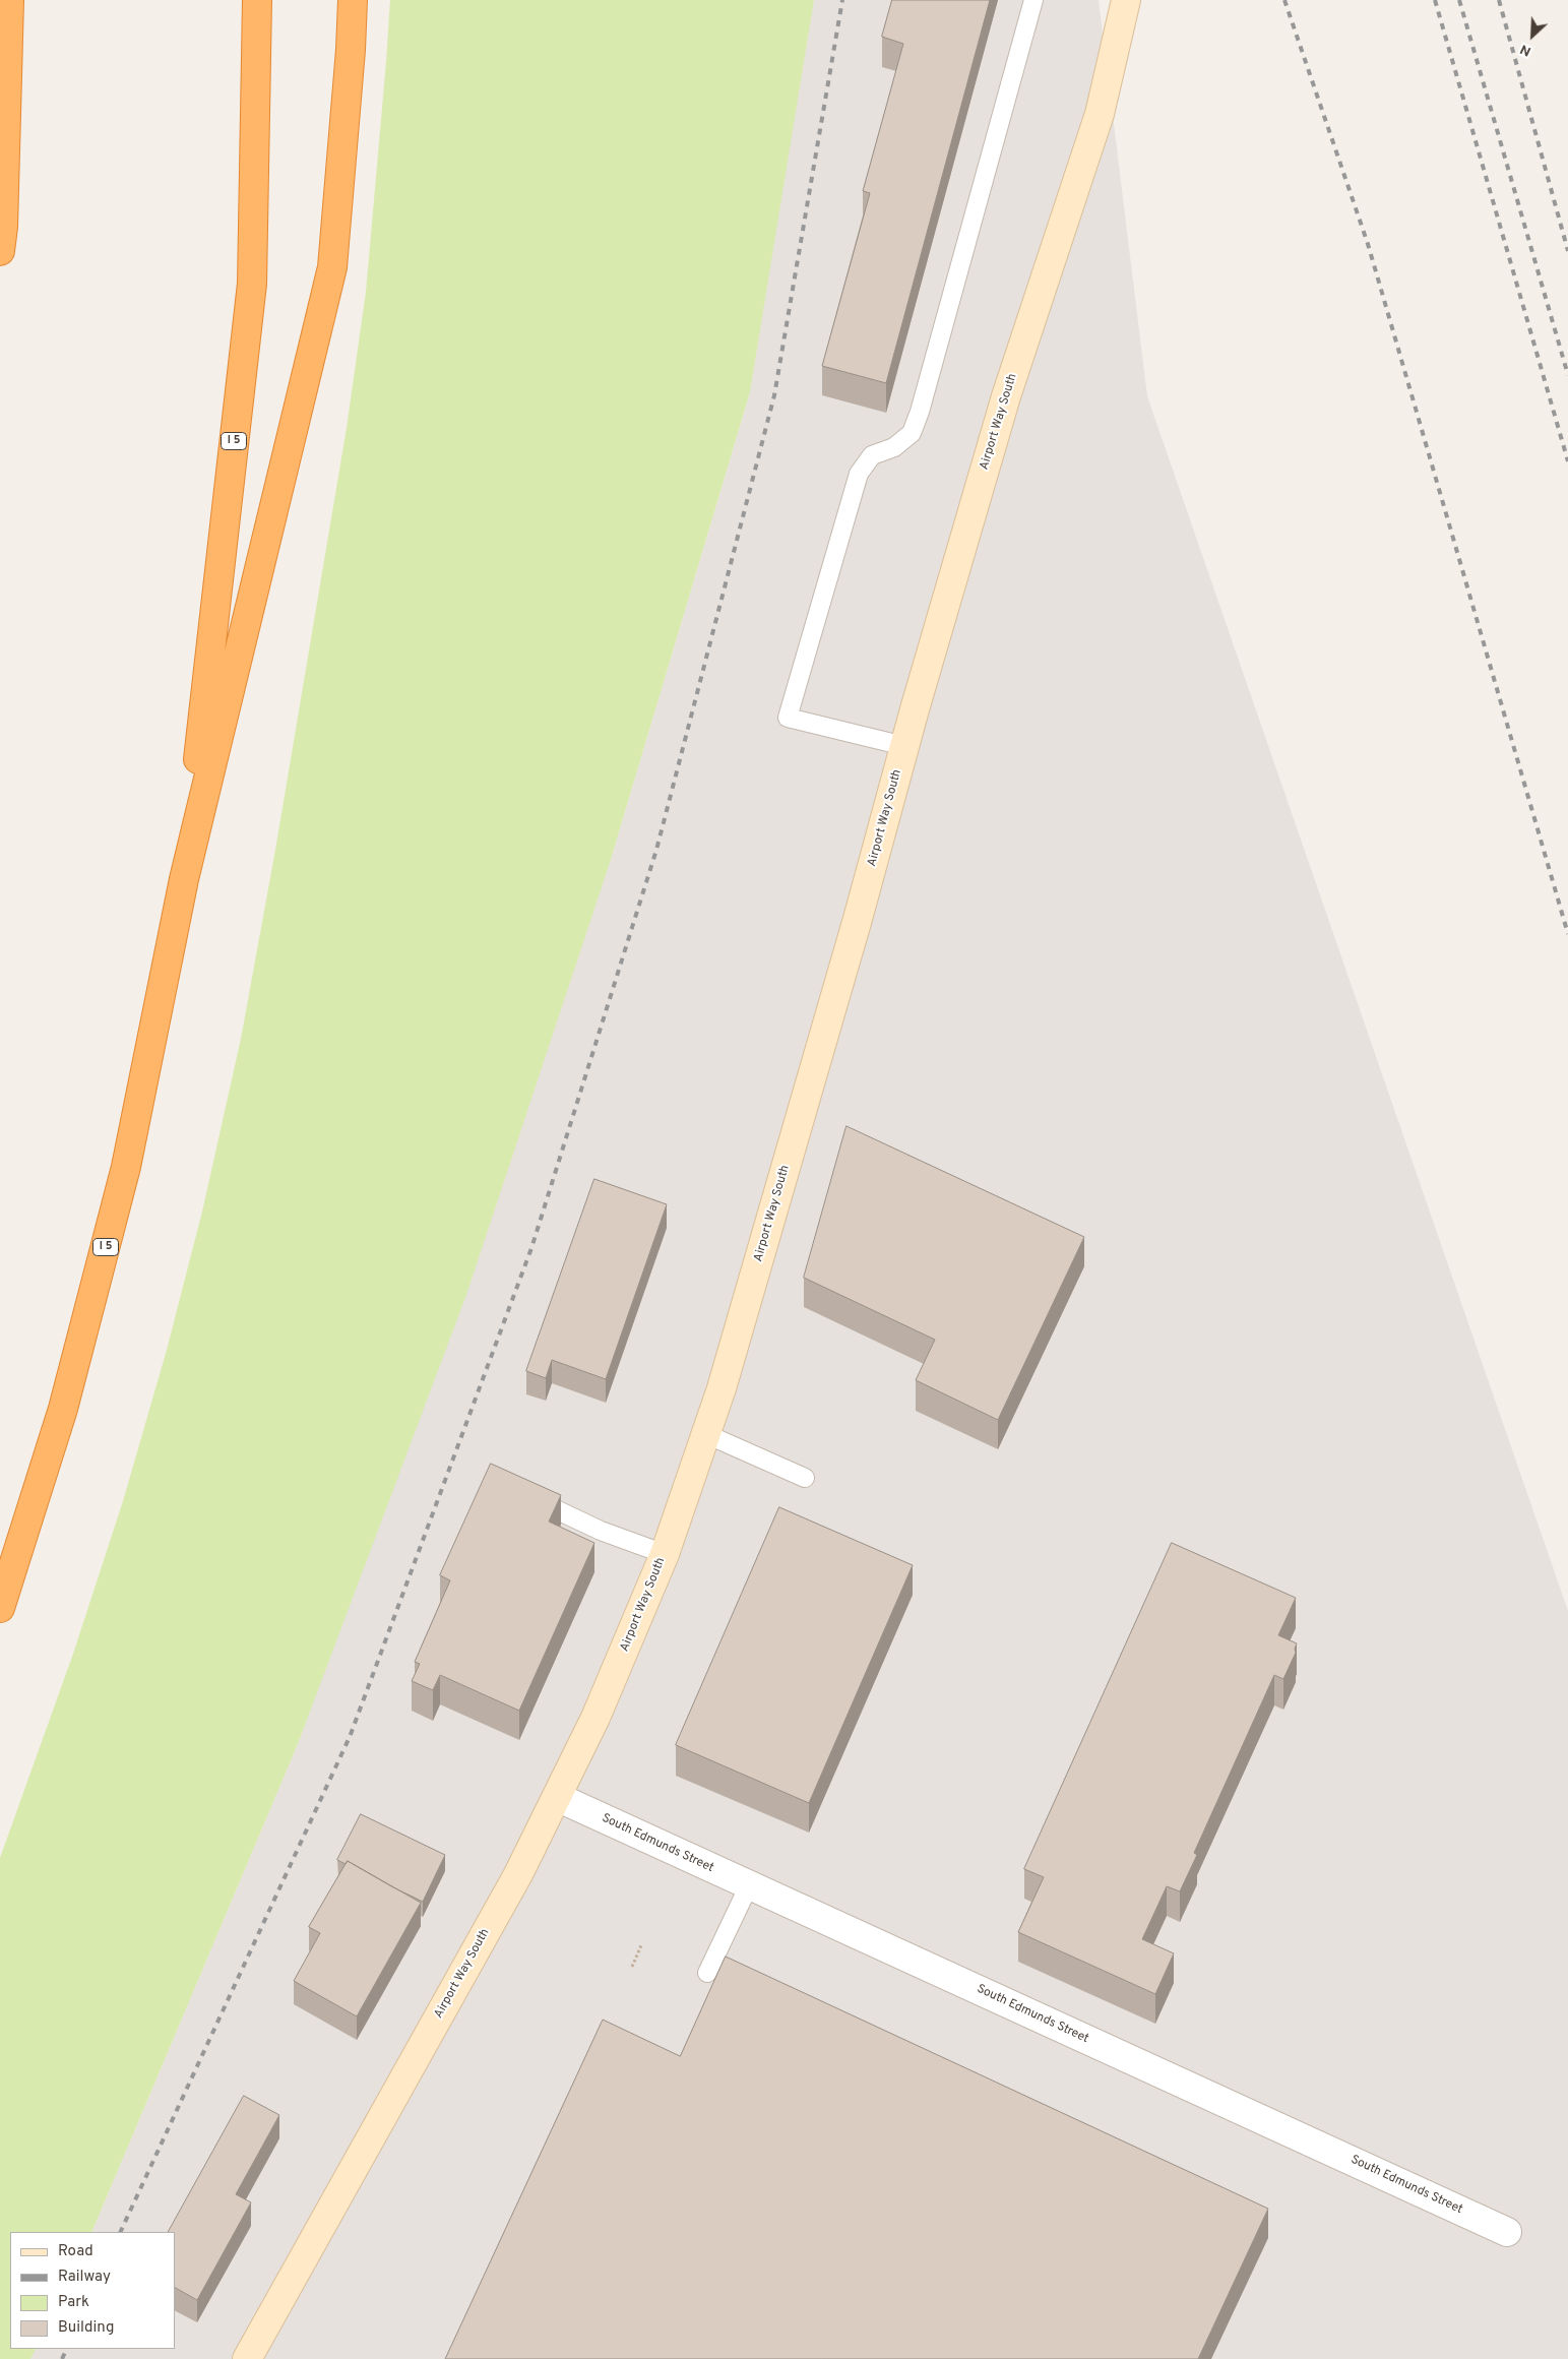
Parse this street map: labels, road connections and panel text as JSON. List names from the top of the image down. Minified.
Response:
{"streets":{"highway":["I 5"],"main road":["Airport Way South"],"street":["South Edmunds Street"]},"crossings":[["Airport Way South","South Edmunds Street"]],"legend":["Road","Railway","Park","Building"],"north":"bottom left"}
